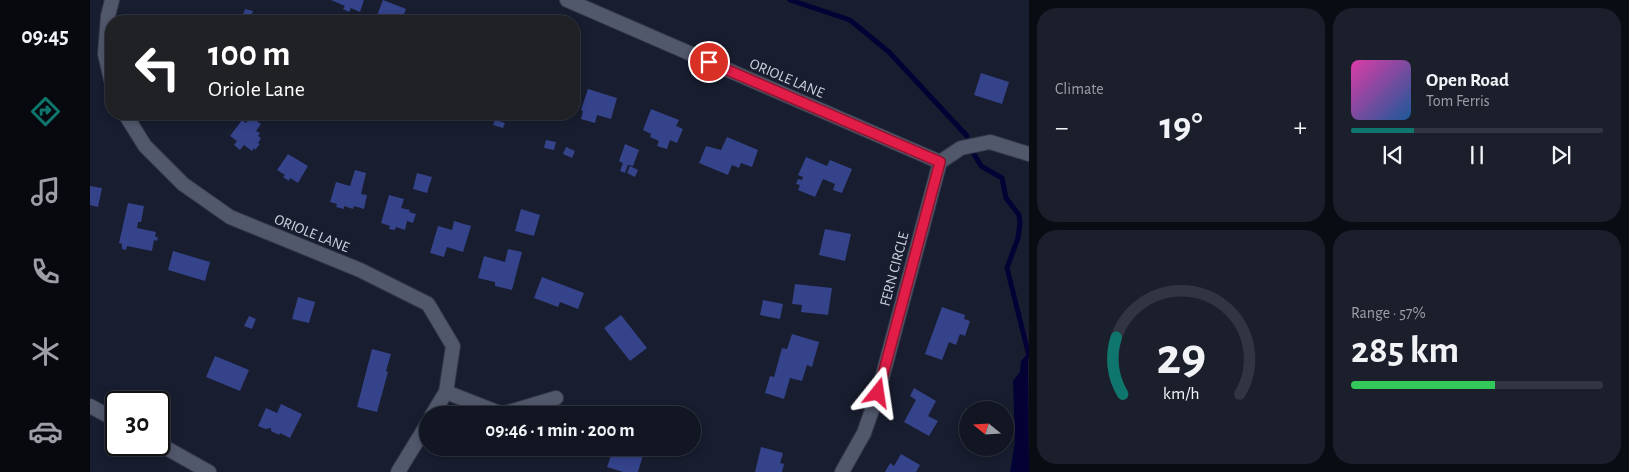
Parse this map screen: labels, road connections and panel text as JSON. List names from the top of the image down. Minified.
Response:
{"streets":{"street":["ORIOLE LANE","FERN CIRCLE"]},"crossings":[["ORIOLE LANE","FERN CIRCLE"]],"north":"left","page":{"tabs":"09:45","tile":["Climate",["Range · 57%","285 km"]],"turn":["100 m","Oriole Lane"],"song":["Open Road","Tom Ferris"],"heat":["−","19°","+"],"limit":"30","trip":"09:46 · 1 min · 200 m","gauge":["29","km/h"]}}
